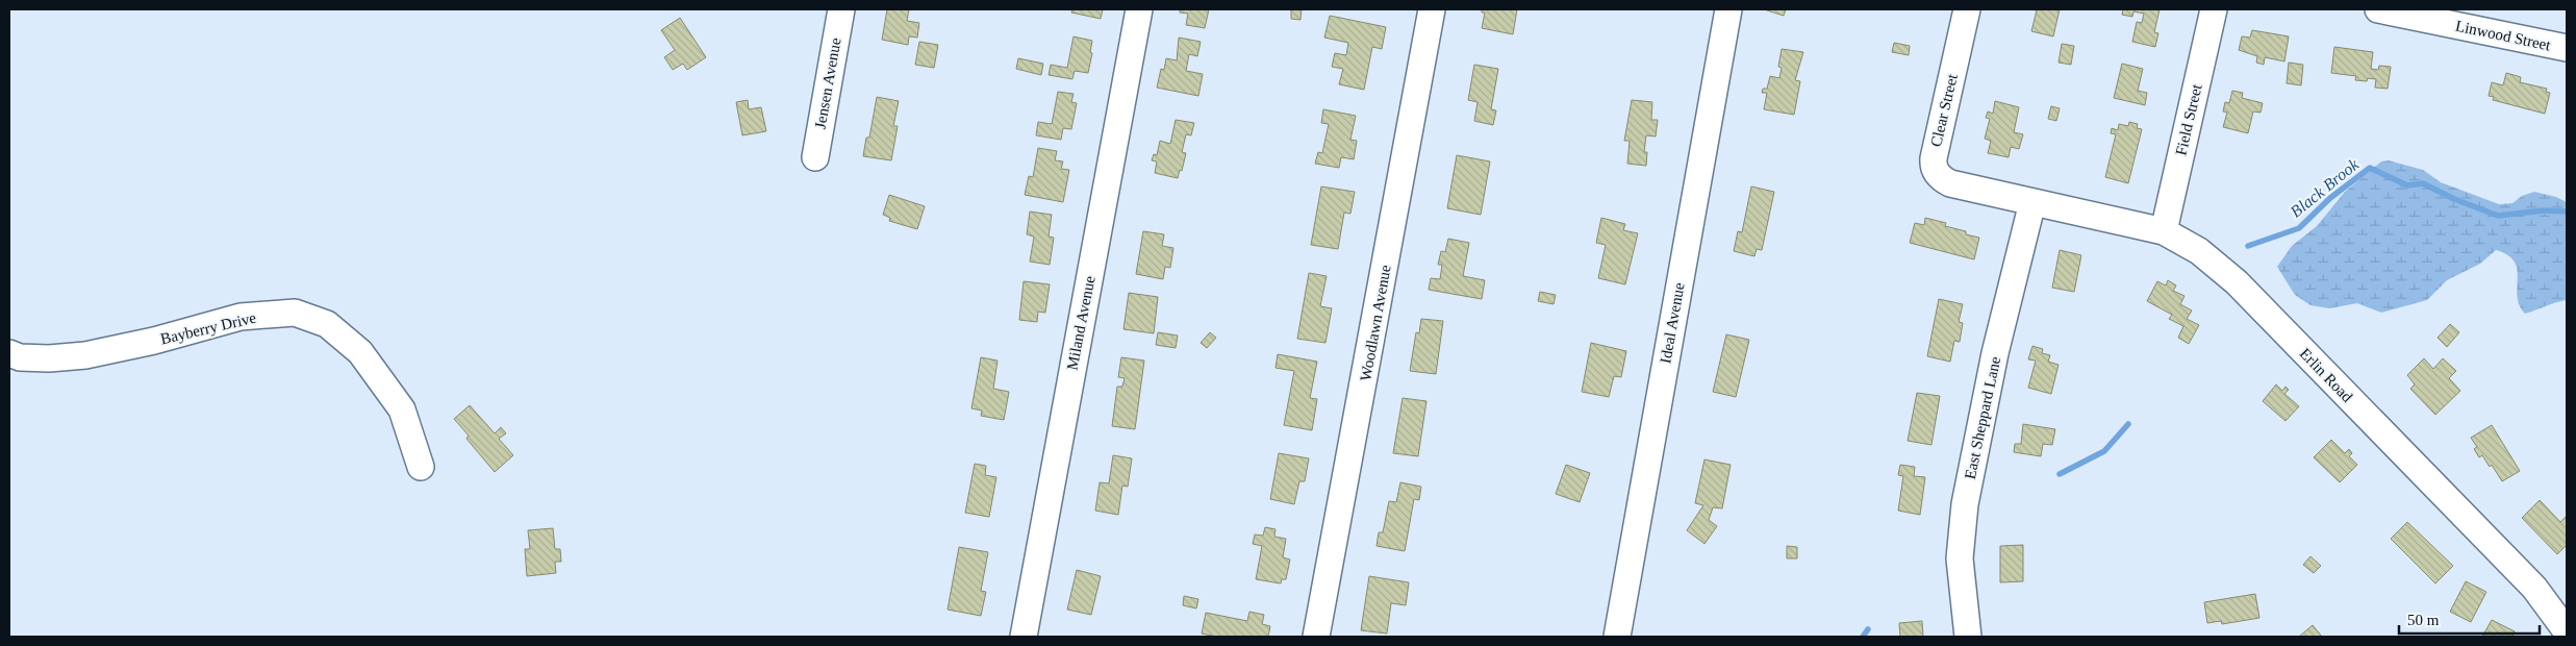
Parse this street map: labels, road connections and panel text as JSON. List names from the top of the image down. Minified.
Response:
{"streets":{"street":["Linwood Street","Jensen Avenue","Clear Street","Field Street","Miland Avenue","Woodlawn Avenue","Ideal Avenue","Bayberry Drive","Erlin Road","East Sheppard Lane"]},"crossings":[["Clear Street","Erlin Road"],["Clear Street","East Sheppard Lane"],["Field Street","Erlin Road"],["Erlin Road","East Sheppard Lane"]],"water":["Black Brook"],"scale_bar":"50 m"}
